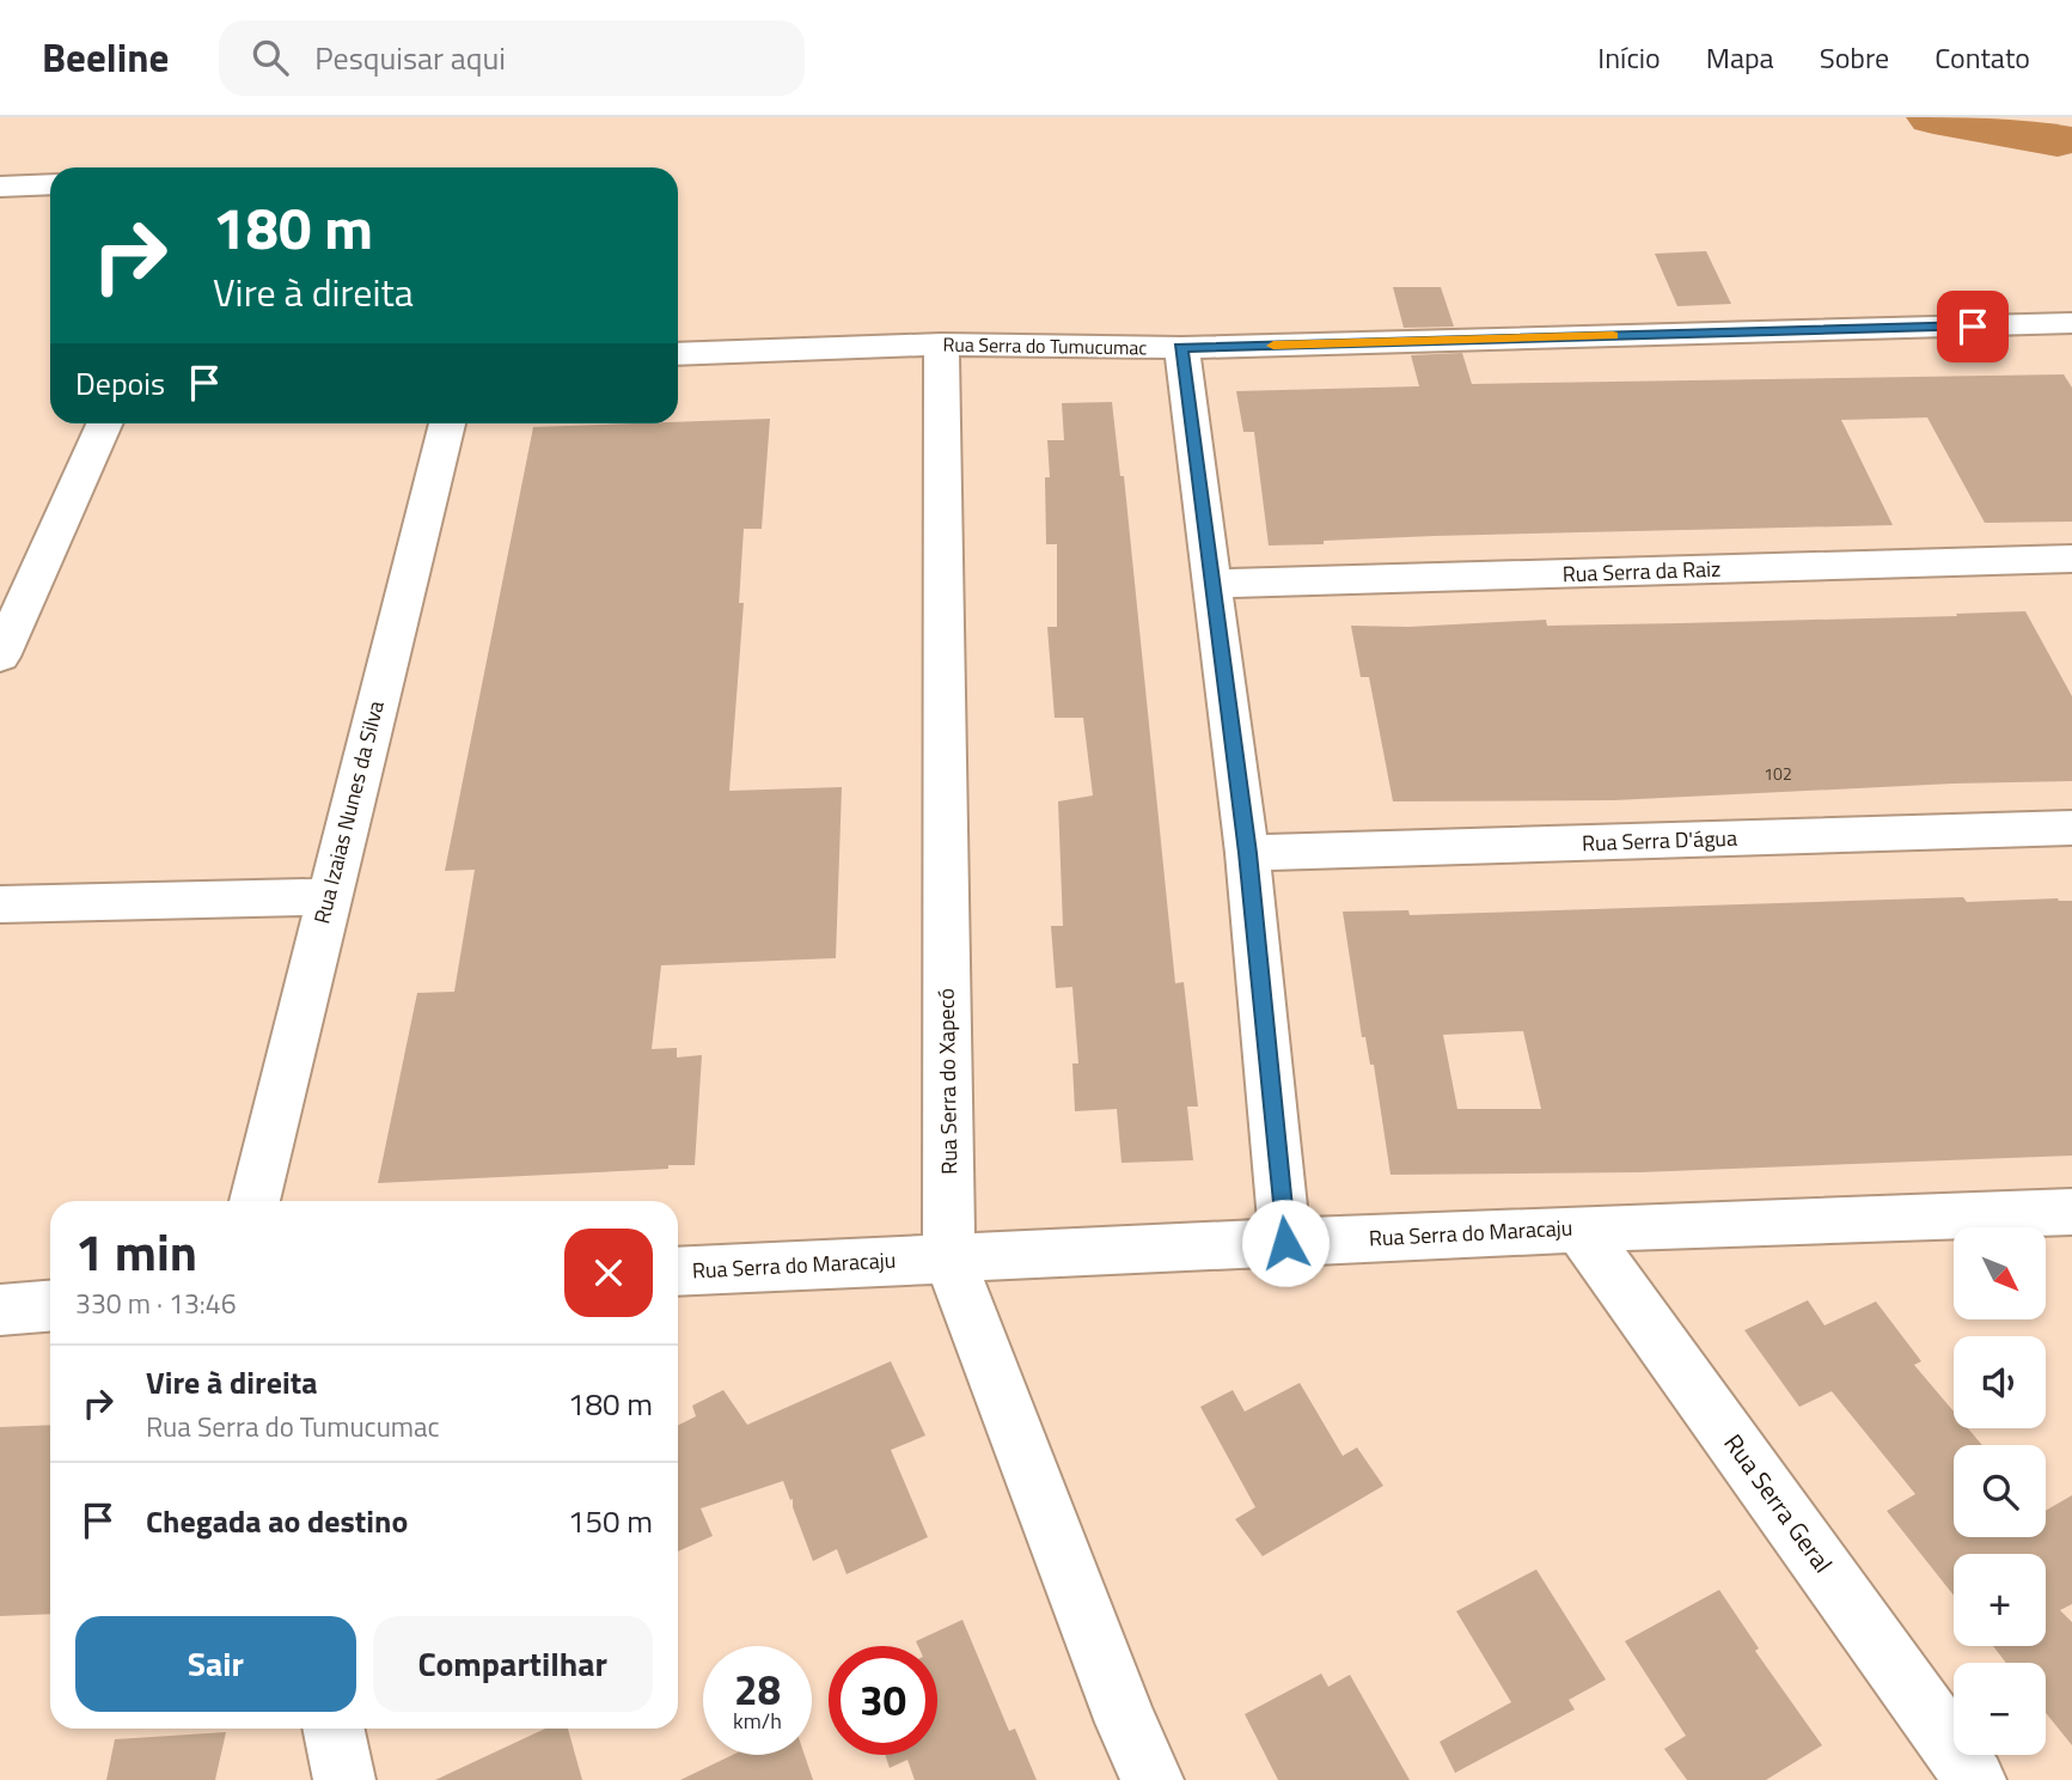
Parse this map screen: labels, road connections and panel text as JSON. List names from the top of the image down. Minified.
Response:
{"streets":{"street":["Rua Serra do Tumucumac","Rua Serra da Raiz","Rua Izaias Nunes da Silva","Rua Serra D'água","Rua Serra do Xapecó","Rua Serra do Maracaju","Rua Serra Geral"]},"crossings":[["Rua Serra do Tumucumac","Rua Serra do Xapecó"],["Rua Serra do Xapecó","Rua Serra do Maracaju"],["Rua Serra do Maracaju","Rua Serra Geral"]],"house_numbers":["102"],"north":"bottom right","page":{"header":"Beeline","search":"Pesquisar aqui","nav":["Início","Mapa","Sobre","Contato"],"turn":["180 m","Vire à direita"],"then":"Depois","heading":["1 min","330 m · 13:46"],"map_buttons":["+","−"],"list":[{"name":"Vire à direita","note":"Rua Serra do Tumucumac","value":"180 m"},{"name":"Chegada ao destino","value":"150 m"}],"buttons":["Sair","Compartilhar"],"speed":"28 km/h","limit":"30"}}
